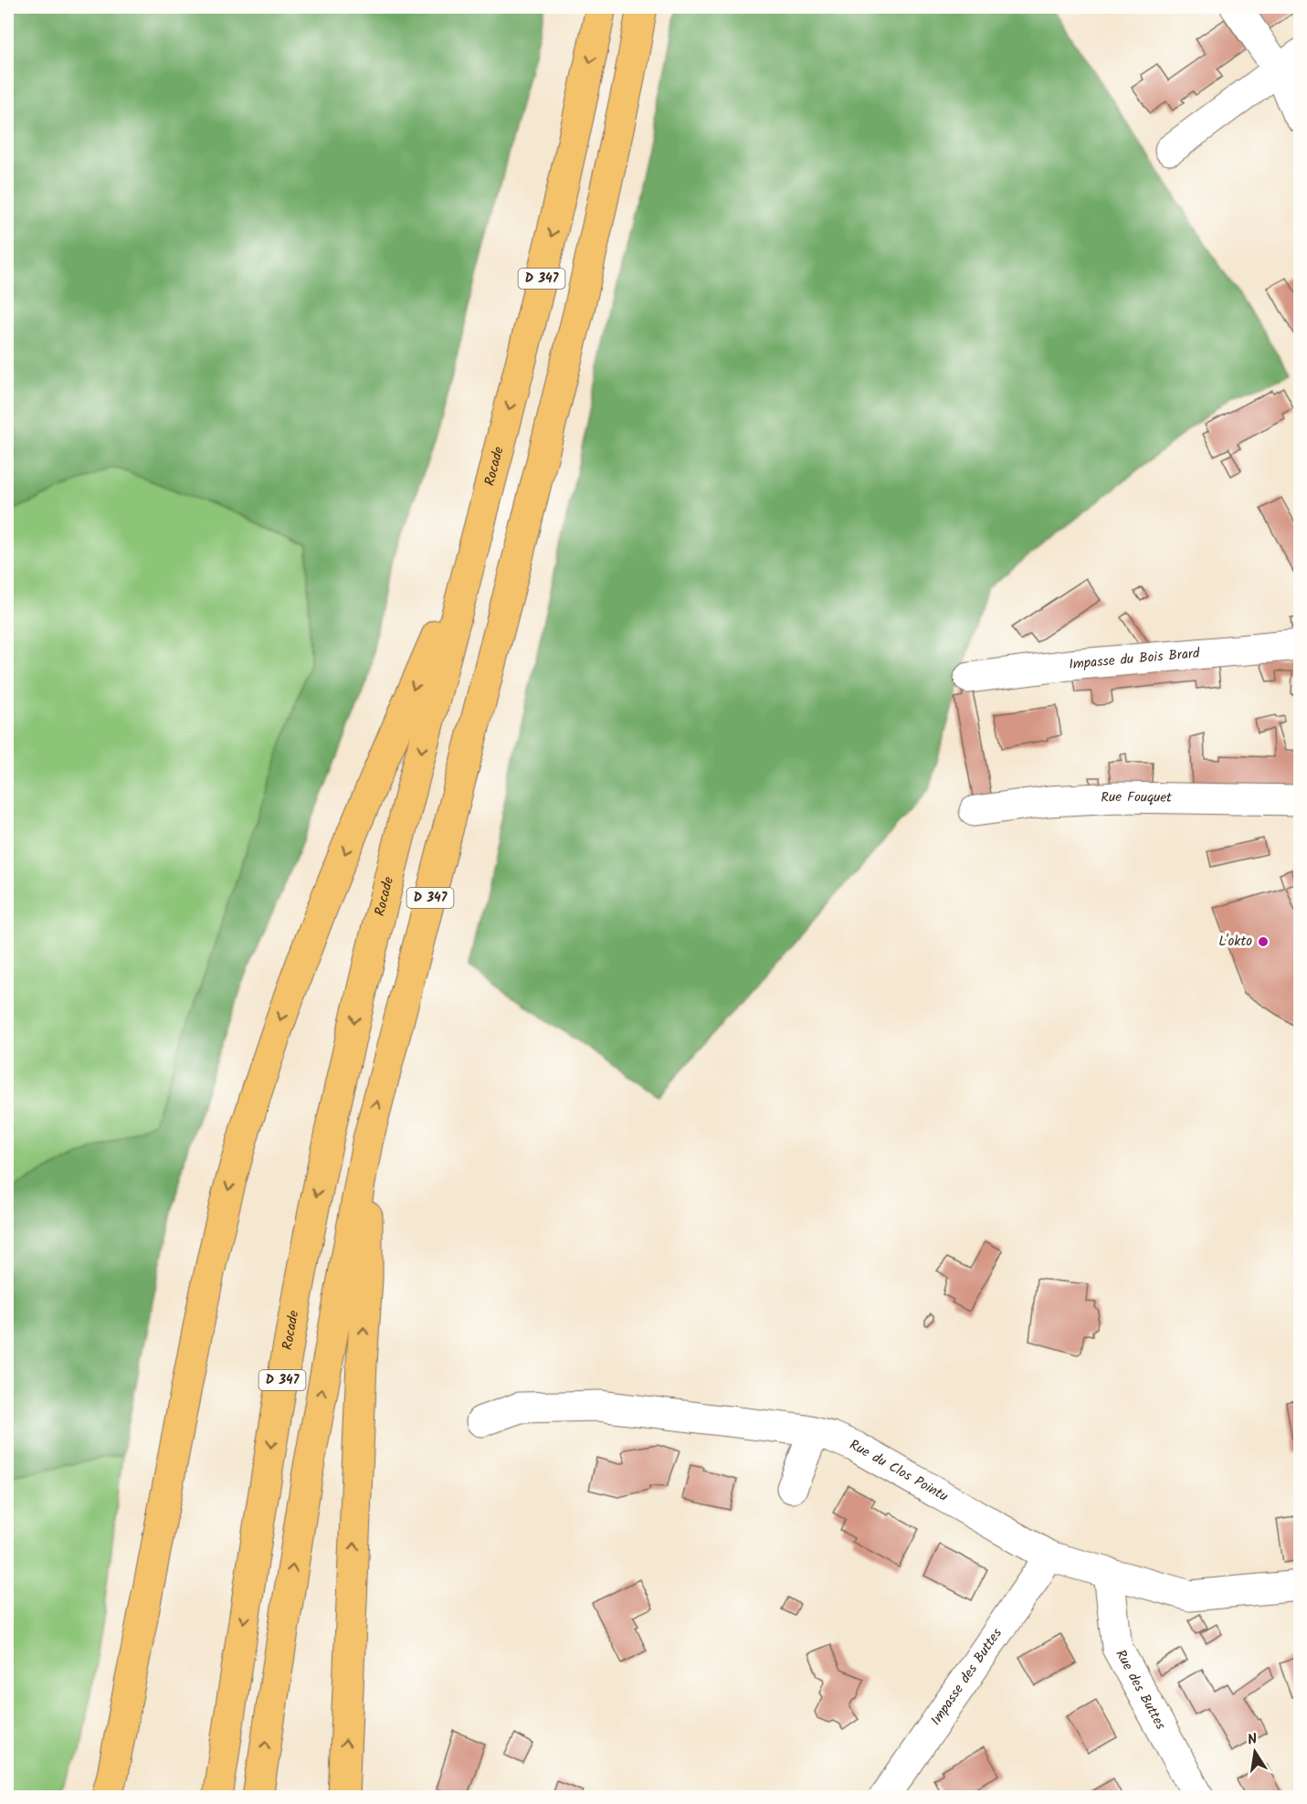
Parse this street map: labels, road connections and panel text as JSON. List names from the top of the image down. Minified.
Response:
{"streets":{"highway":["D 347","Rocade"],"street":["Impasse du Bois Brard","Rue Fouquet","Rue du Clos Pointu","Impasse des Buttes","Rue des Buttes"]},"crossings":[["Rue du Clos Pointu","Impasse des Buttes"],["Rue du Clos Pointu","Rue des Buttes"]],"places":["L'okto"],"north":"top"}
